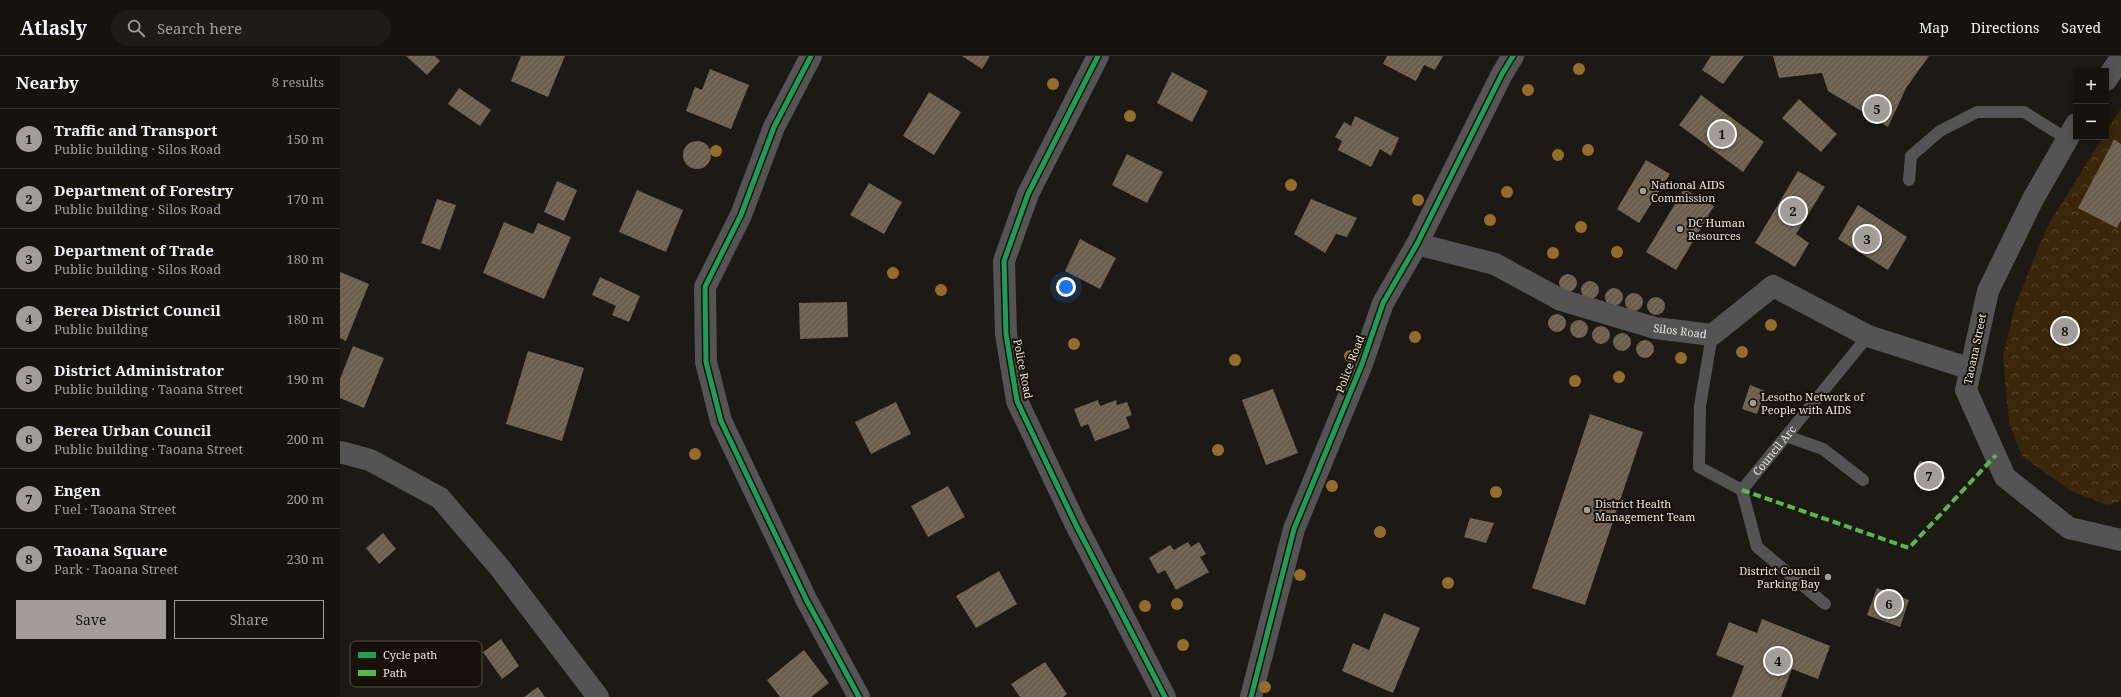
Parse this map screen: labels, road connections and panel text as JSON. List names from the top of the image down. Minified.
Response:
{"streets":{"street":["Silos Road","Taoana Street","Police Road"],"lane":["Council Arc"]},"crossings":[["Silos Road","Taoana Street"],["Silos Road","Police Road"],["Silos Road","Council Arc"]],"places":["National AIDS Commission","DC Human Resources","Lesotho Network of People with AIDS","District Health Management Team","District Council Parking Bay"],"legend":["Cycle path","Path"],"page":{"header":"Atlasly","search":"Search here","nav":["Map","Directions","Saved"],"heading":["Nearby","8 results"],"map_buttons":["+","−"],"pins":["5","1","2","3","8","7","6","4"],"list":[{"mark":"1","name":"Traffic and Transport","note":"Public building · Silos Road","value":"150 m"},{"mark":"2","name":"Department of Forestry","note":"Public building · Silos Road","value":"170 m"},{"mark":"3","name":"Department of Trade","note":"Public building · Silos Road","value":"180 m"},{"mark":"4","name":"Berea District Council","note":"Public building","value":"180 m"},{"mark":"5","name":"District Administrator","note":"Public building · Taoana Street","value":"190 m"},{"mark":"6","name":"Berea Urban Council","note":"Public building · Taoana Street","value":"200 m"},{"mark":"7","name":"Engen","note":"Fuel · Taoana Street","value":"200 m"},{"mark":"8","name":"Taoana Square","note":"Park · Taoana Street","value":"230 m"}],"buttons":["Save","Share"]}}
